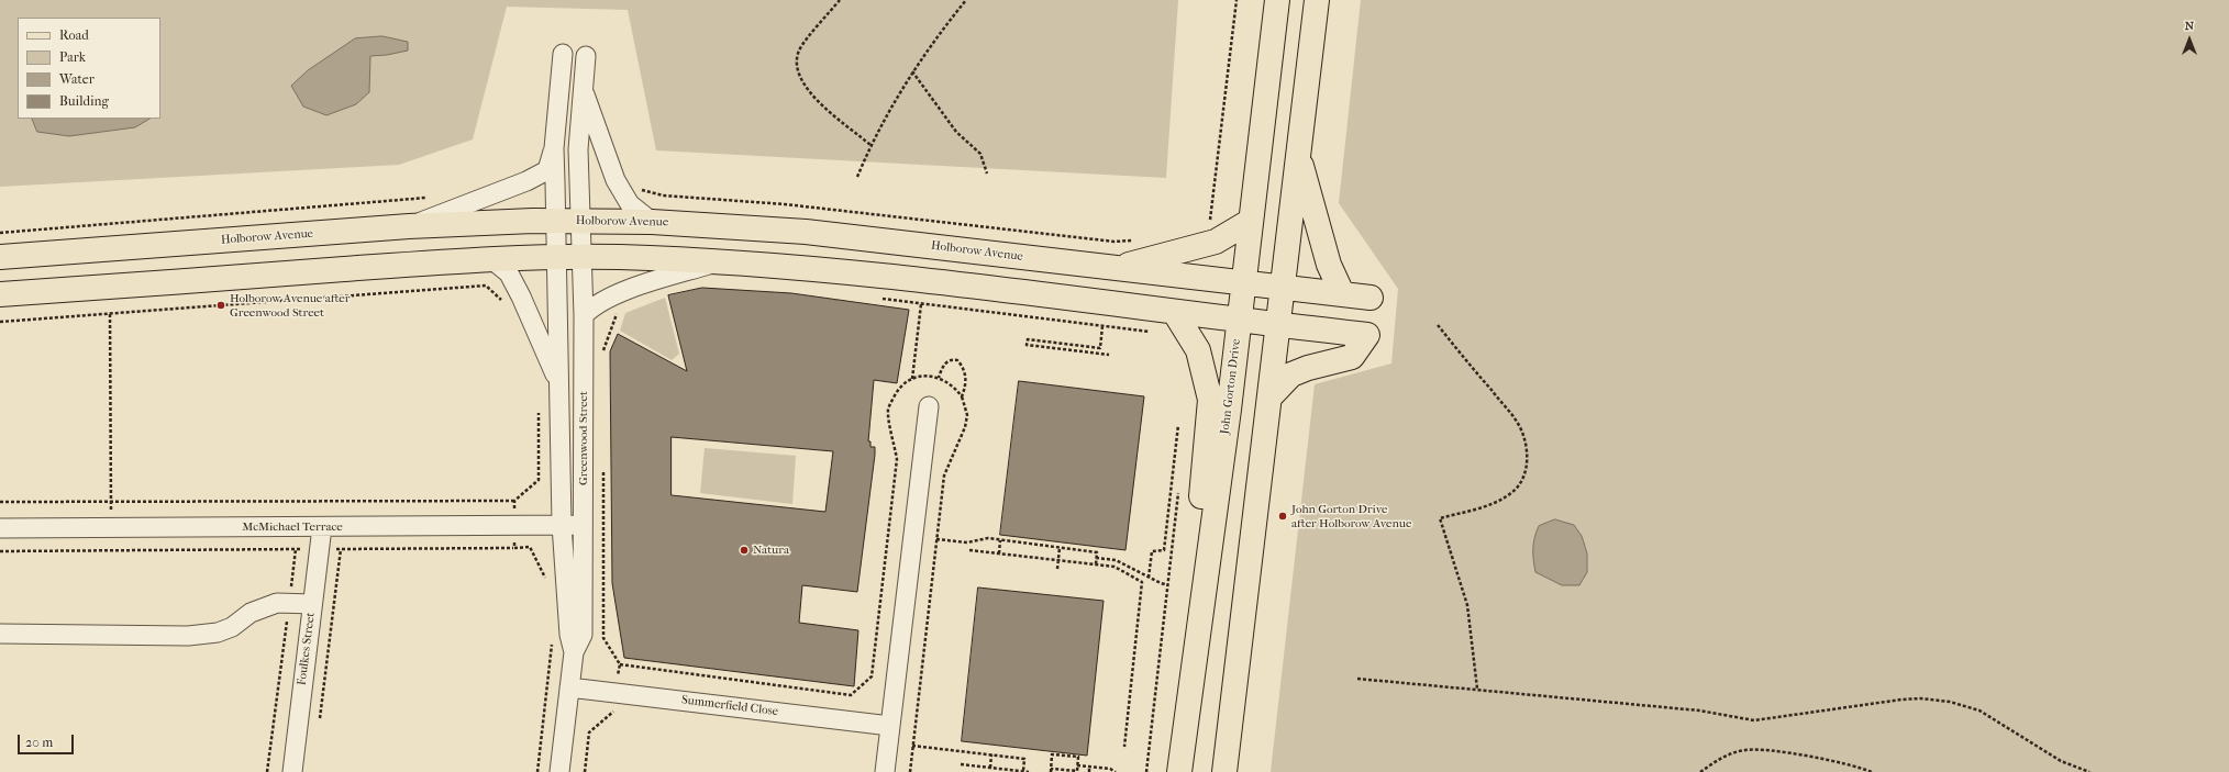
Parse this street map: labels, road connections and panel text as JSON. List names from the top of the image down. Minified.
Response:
{"streets":{"main road":["Holborow Avenue","John Gorton Drive"],"street":["Greenwood Street","McMichael Terrace","Foulkes Street","Summerfield Close"]},"crossings":[["Holborow Avenue","John Gorton Drive"],["Holborow Avenue","Greenwood Street"],["Greenwood Street","McMichael Terrace"],["Greenwood Street","Summerfield Close"],["McMichael Terrace","Foulkes Street"]],"places":["Holborow Avenue after Greenwood Street","John Gorton Drive after Holborow Avenue","Natura"],"legend":["Road","Park","Water","Building"],"scale_bar":"20 m","north":"top"}
